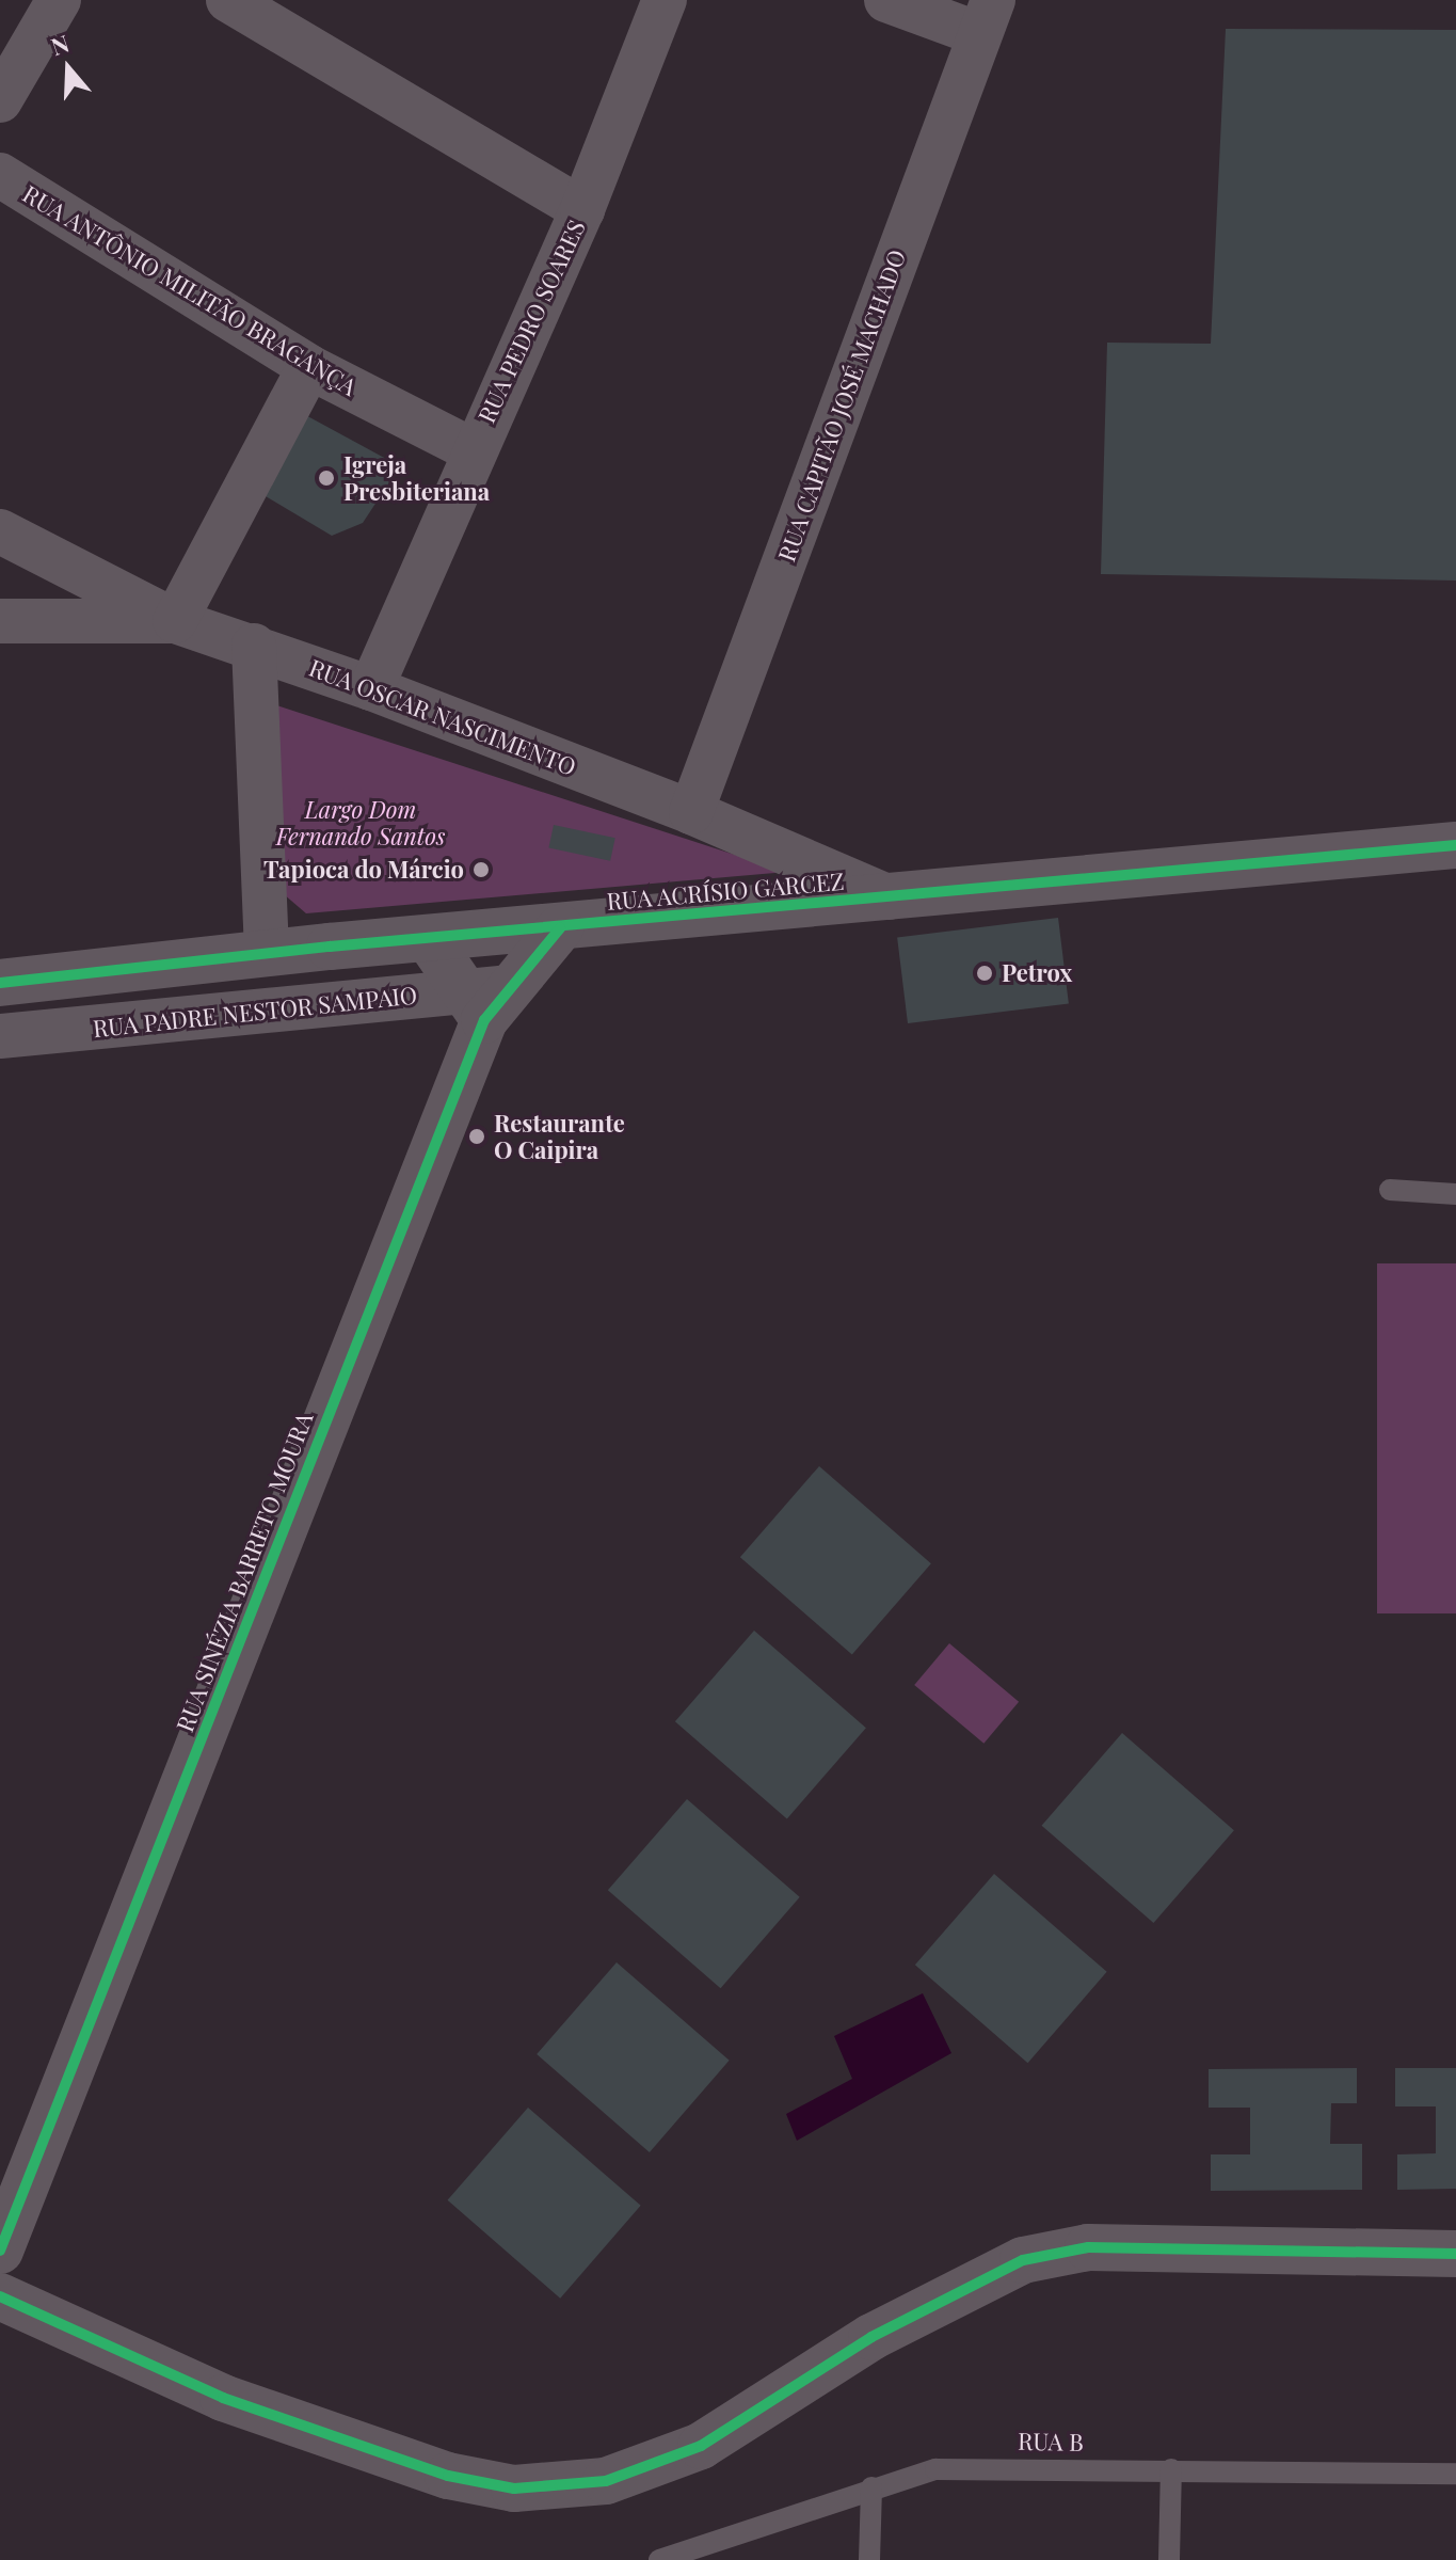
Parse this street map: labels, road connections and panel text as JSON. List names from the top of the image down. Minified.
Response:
{"streets":{"street":["RUA ANTÔNIO MILITÃO BRAGANÇA","RUA PEDRO SOARES","RUA CAPITÃO JOSÉ MACHADO","RUA OSCAR NASCIMENTO","RUA ACRÍSIO GARCEZ","RUA PADRE NESTOR SAMPAIO","RUA SINÉZIA BARRETO MOURA"],"lane":["RUA B"]},"crossings":[["RUA ANTÔNIO MILITÃO BRAGANÇA","RUA PEDRO SOARES"],["RUA PEDRO SOARES","RUA OSCAR NASCIMENTO"],["RUA CAPITÃO JOSÉ MACHADO","RUA OSCAR NASCIMENTO"],["RUA OSCAR NASCIMENTO","RUA ACRÍSIO GARCEZ"],["RUA ACRÍSIO GARCEZ","RUA SINÉZIA BARRETO MOURA"],["RUA PADRE NESTOR SAMPAIO","RUA SINÉZIA BARRETO MOURA"]],"parks":["Largo Dom Fernando Santos"],"places":["Igreja Presbiteriana","Tapioca do Márcio","Petrox","Restaurante O Caipira"],"north":"top"}
